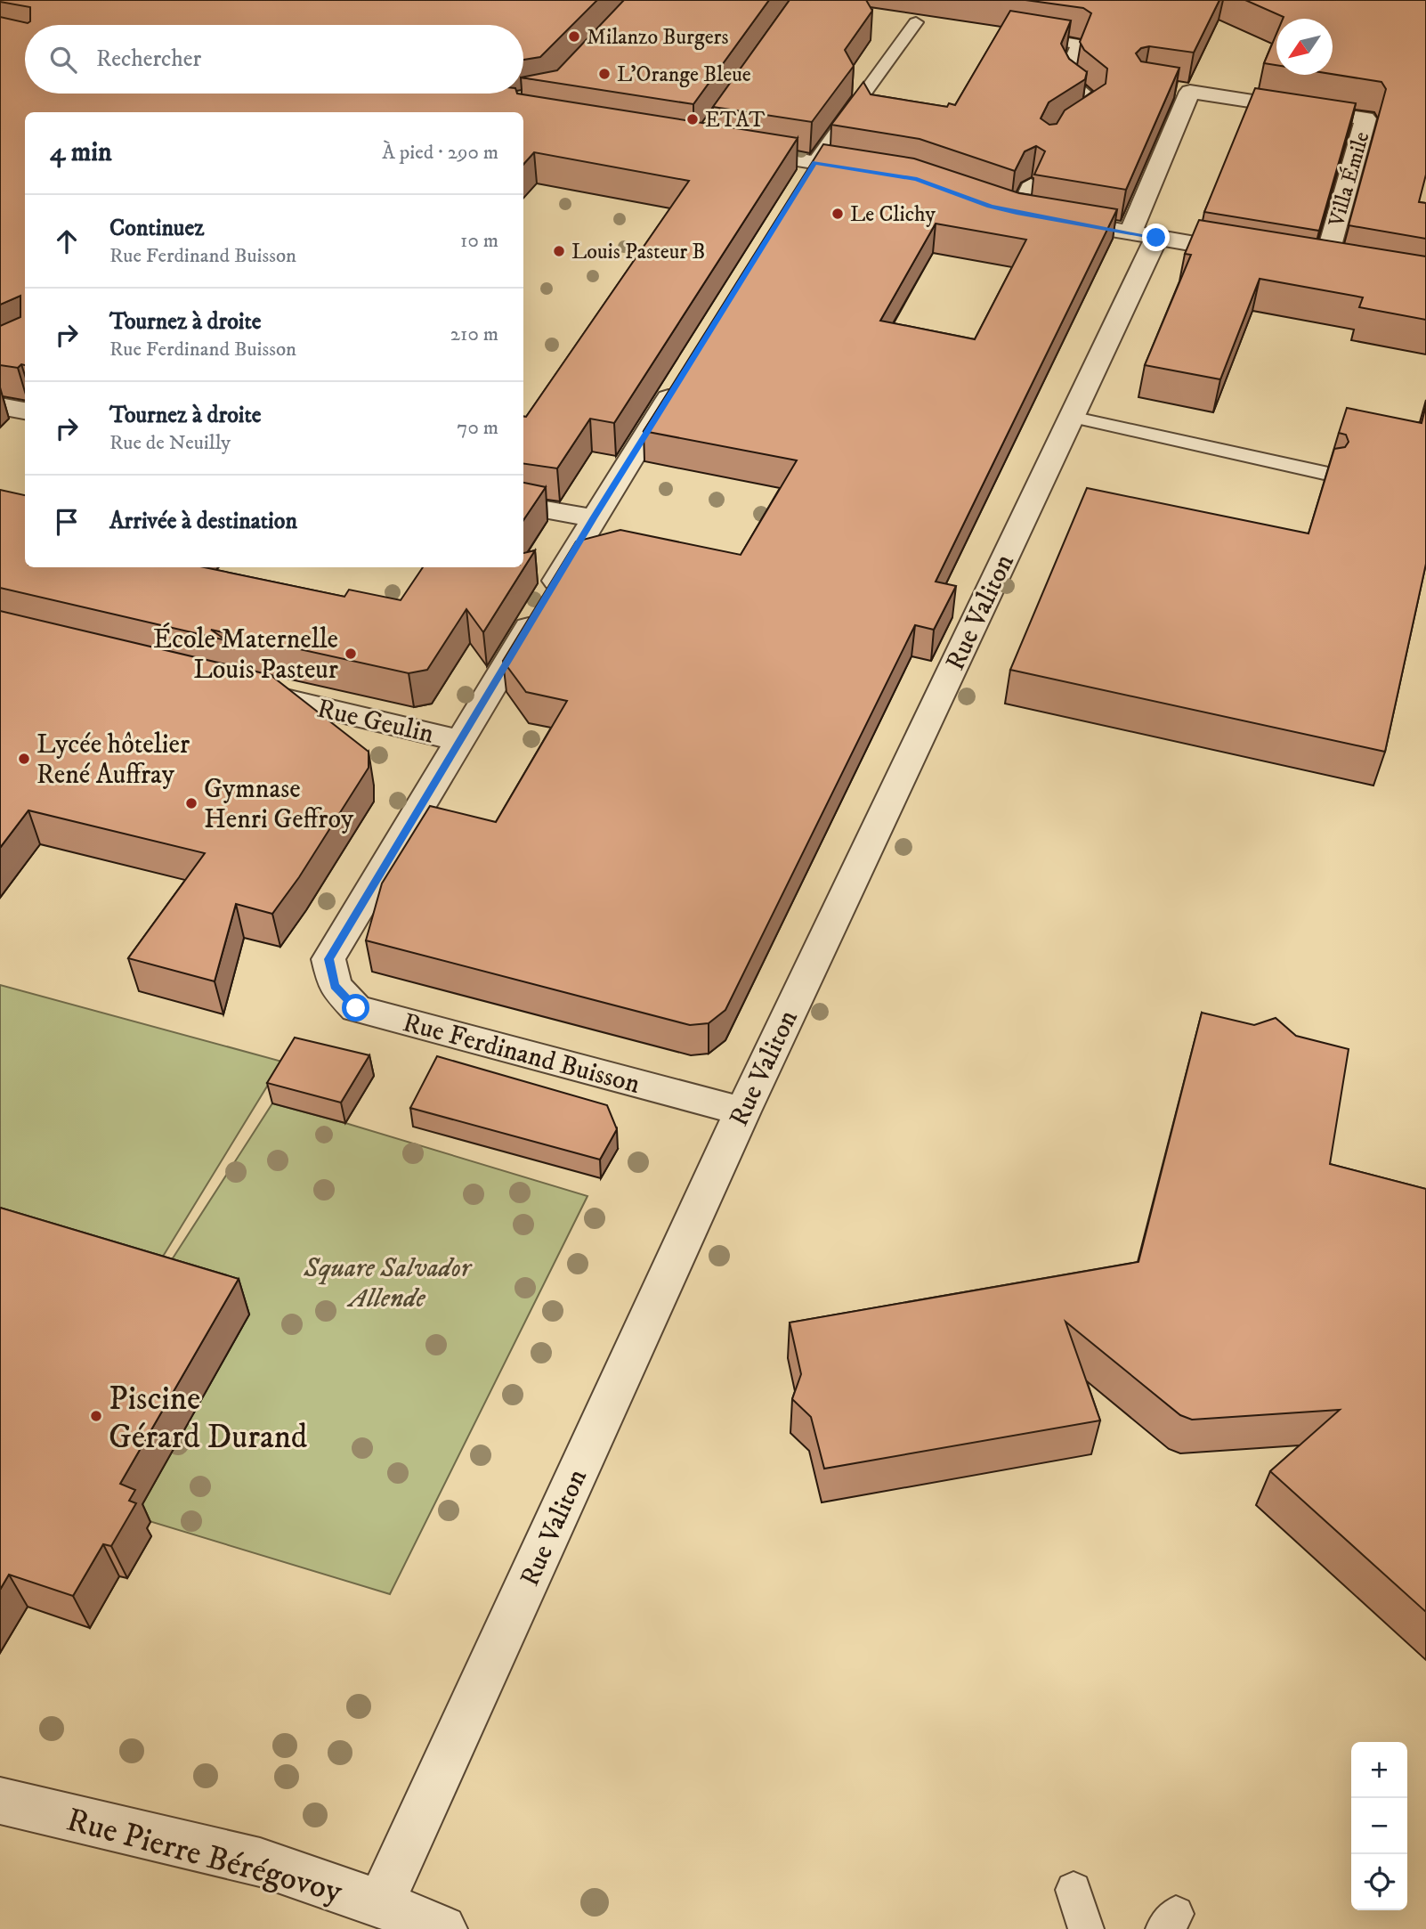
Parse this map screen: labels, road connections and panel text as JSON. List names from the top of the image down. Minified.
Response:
{"streets":{"street":["Villa Émile","Rue Valiton","Rue Geulin","Rue Ferdinand Buisson","Rue Pierre Bérégovoy"]},"crossings":[["Rue Valiton","Rue Ferdinand Buisson"],["Rue Valiton","Rue Pierre Bérégovoy"],["Rue Geulin","Rue Ferdinand Buisson"]],"parks":["Square Salvador Allende"],"places":["Milanzo Burgers","L'Orange Bleue","ETAT","Le Clichy","Louis Pasteur B","École Maternelle Louis Pasteur","Lycée hôtelier René Auffray","Gymnase Henri Geffroy","Piscine Gérard Durand"],"north":"bottom left","page":{"search":"Rechercher","heading":["4 min","À pied · 290 m"],"list":[["Continuez","Rue Ferdinand Buisson","10 m"],["Tournez à droite","Rue Ferdinand Buisson","210 m"],["Tournez à droite","Rue de Neuilly","70 m"],"Arrivée à destination"],"map_buttons":["+","−"]}}
